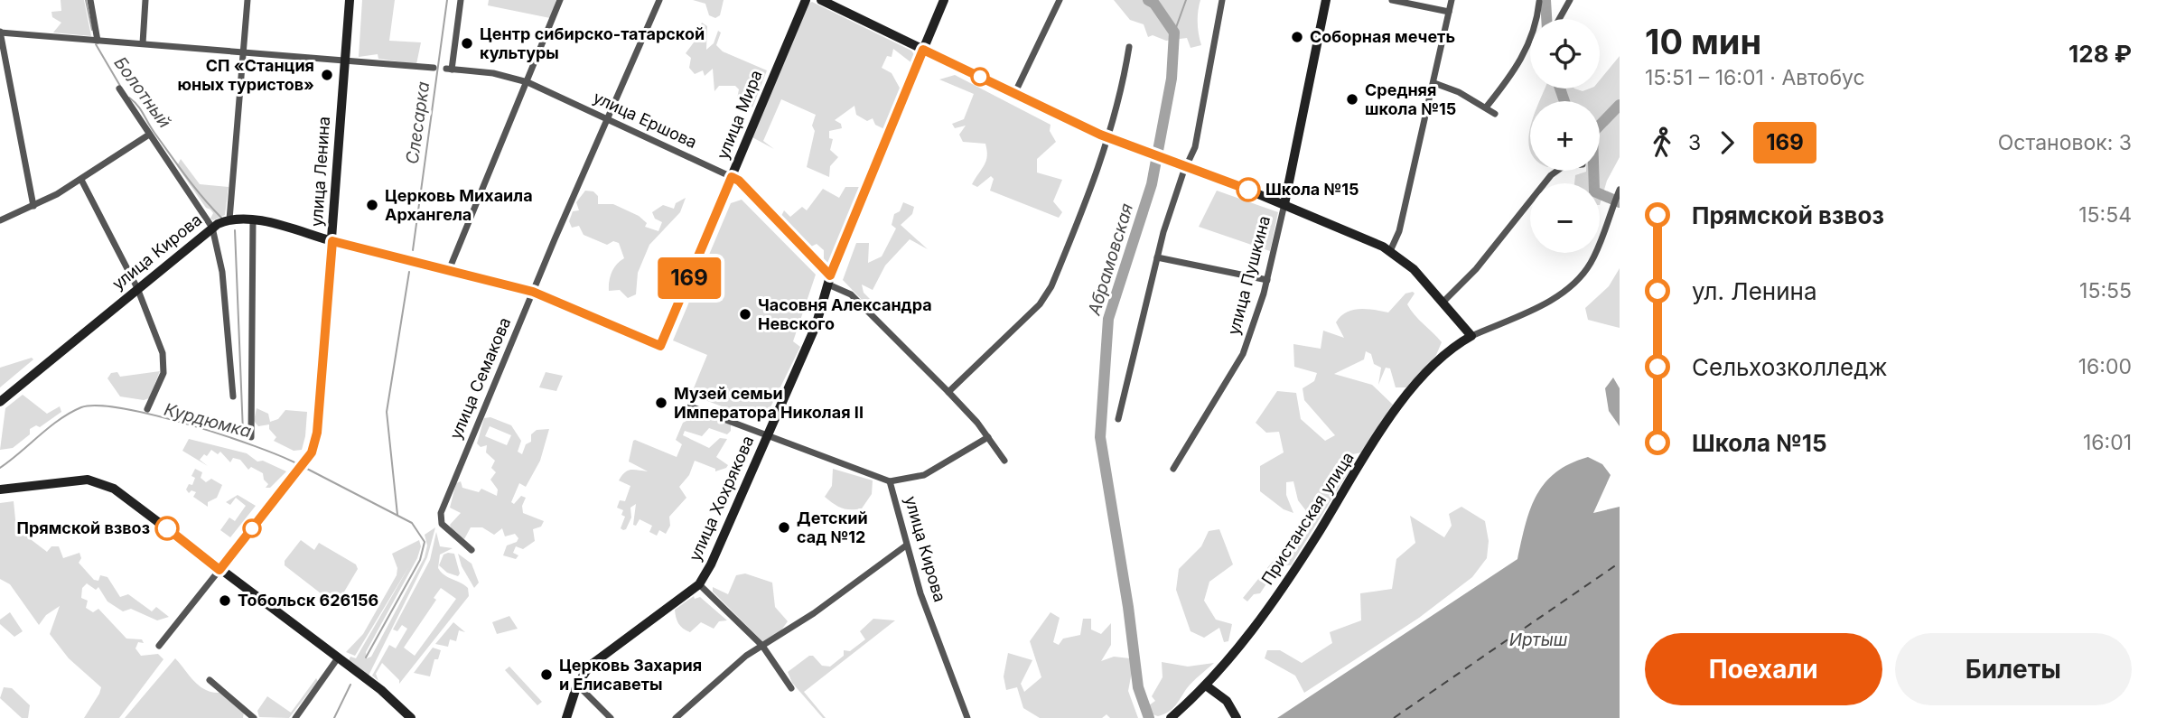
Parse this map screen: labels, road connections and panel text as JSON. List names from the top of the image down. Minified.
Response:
{"streets":{"main road":["улица Мира","улица Ленина","улица Кирова","улица Пушкина","улица Хохрякова","Пристанская улица"],"street":["улица Ершова","улица Семакова"]},"crossings":[["улица Мира","улица Ершова"],["улица Ершова","улица Семакова"],["улица Ершова","улица Хохрякова"],["улица Ленина","улица Кирова"],["улица Кирова","улица Хохрякова"]],"water":["Болотный","Слесарка","Абрамовская","Курдюмка","Иртыш"],"places":["Соборная мечеть","Центр сибирско-татарской культуры","СП «Станция юных туристов»","Средняя школа №15","Школа №15","Церковь Михаила Архангела","Часовня Александра Невского","Музей семьи Императора Николая II","Детский сад №12","Прямской взвоз","Тобольск 626156","Церковь Захария и Елисаветы"],"lines":["bus line 169"],"page":{"on_map":"169","heading":["10 мин","15:51 – 16:01 · Автобус","128 ₽"],"map_buttons":["+","−"],"legs":["3","169","Остановок: 3"],"list":[{"name":"Прямской взвоз","value":"15:54"},{"name":"ул. Ленина","value":"15:55"},{"name":"Сельхозколледж","value":"16:00"},{"name":"Школа №15","value":"16:01"}],"buttons":["Поехали","Билеты"]}}
